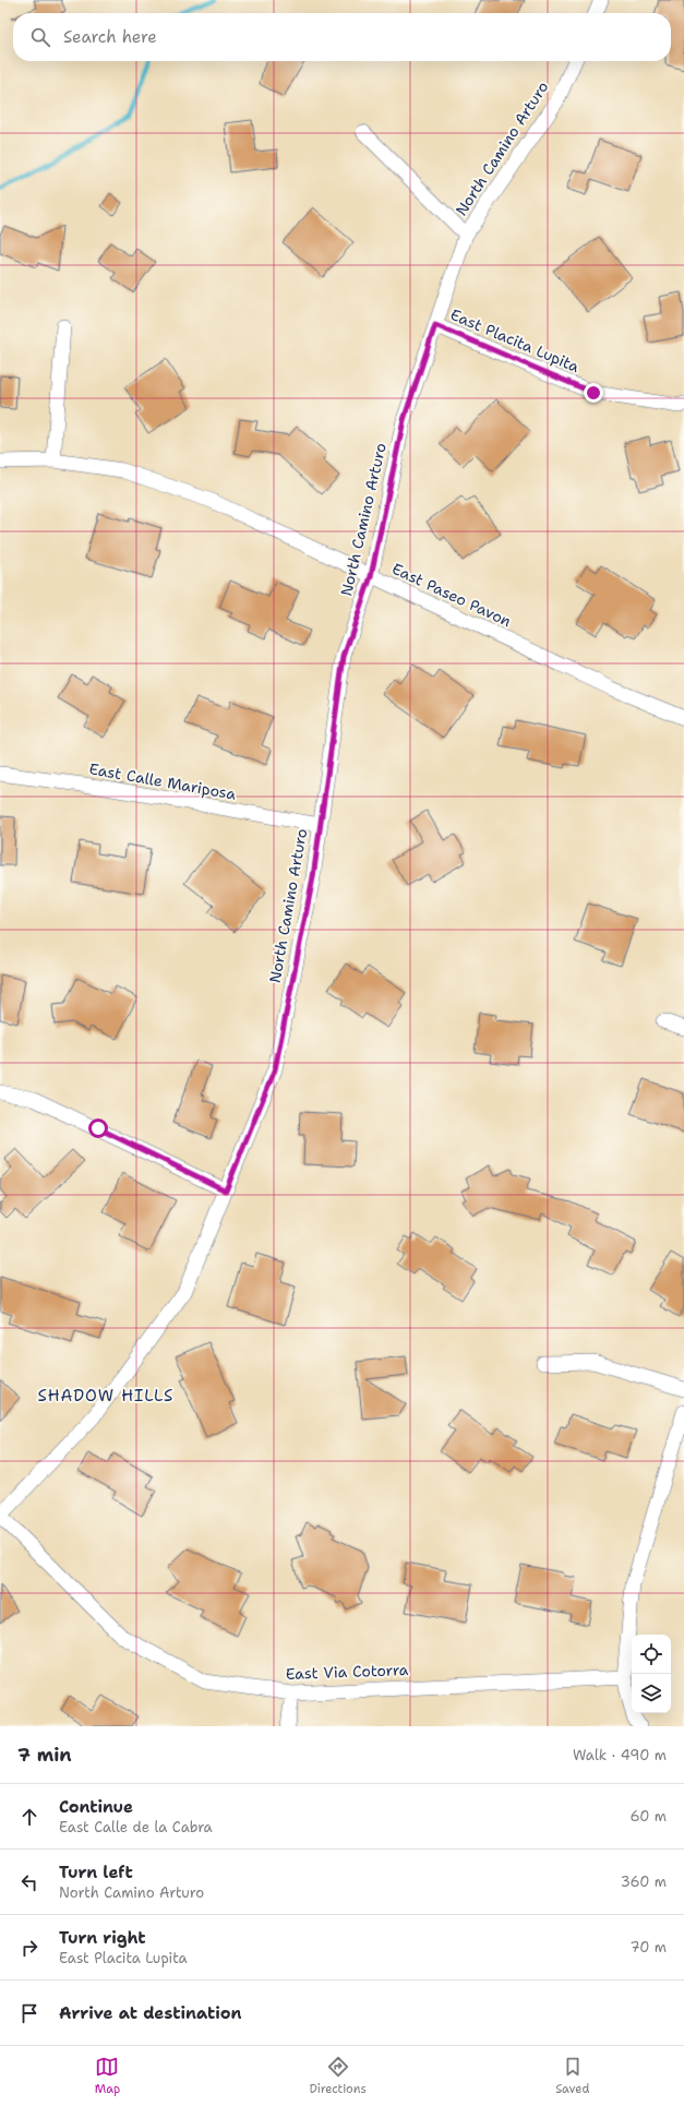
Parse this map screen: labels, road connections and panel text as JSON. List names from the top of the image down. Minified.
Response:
{"streets":{"street":["North Camino Arturo","East Placita Lupita","East Paseo Pavon","East Calle Mariposa","East Via Cotorra"]},"crossings":[["North Camino Arturo","East Placita Lupita"],["North Camino Arturo","East Paseo Pavon"],["North Camino Arturo","East Calle Mariposa"],["North Camino Arturo","East Via Cotorra"]],"districts":["SHADOW HILLS"],"page":{"search":"Search here","heading":["7 min","Walk · 490 m"],"list":[["Continue","East Calle de la Cabra","60 m"],["Turn left","North Camino Arturo","360 m"],["Turn right","East Placita Lupita","70 m"],"Arrive at destination"],"nav":["Map","Directions","Saved"]}}
